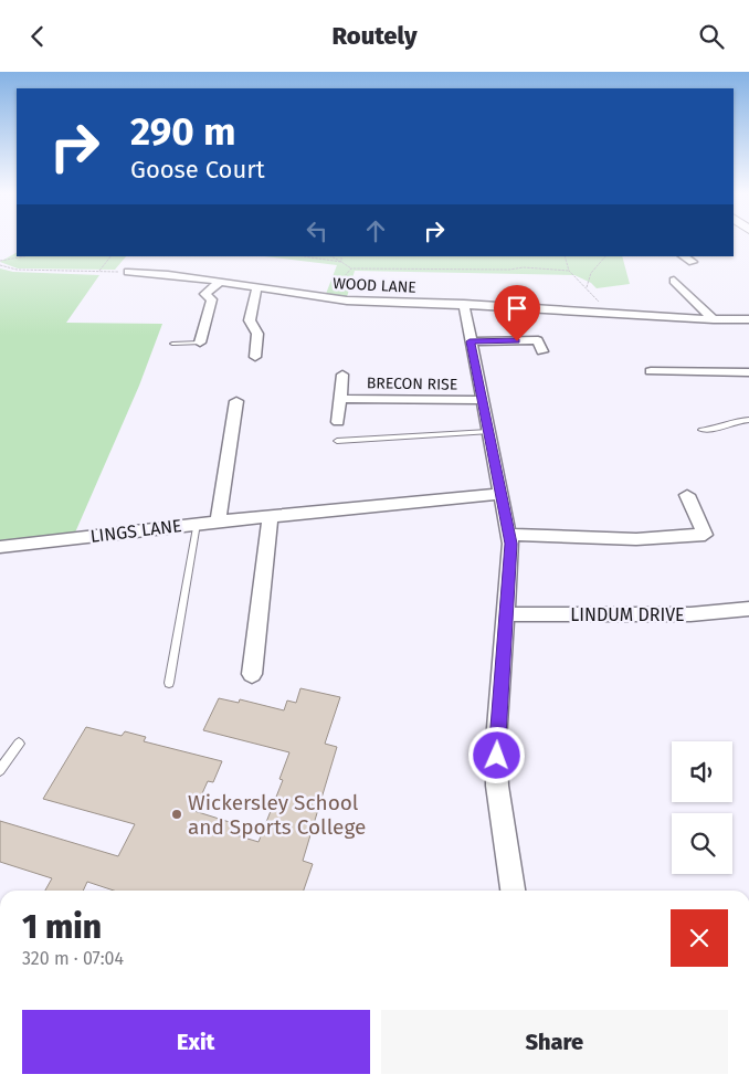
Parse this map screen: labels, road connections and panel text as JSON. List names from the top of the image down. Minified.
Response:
{"streets":{"street":["WOOD LANE","BRECON RISE","LINGS LANE","LINDUM DRIVE"]},"places":["Wickersley School and Sports College"],"page":{"header":"Routely","turn":["290 m","Goose Court"],"heading":["1 min","320 m · 07:04"],"buttons":["Exit","Share"]}}
